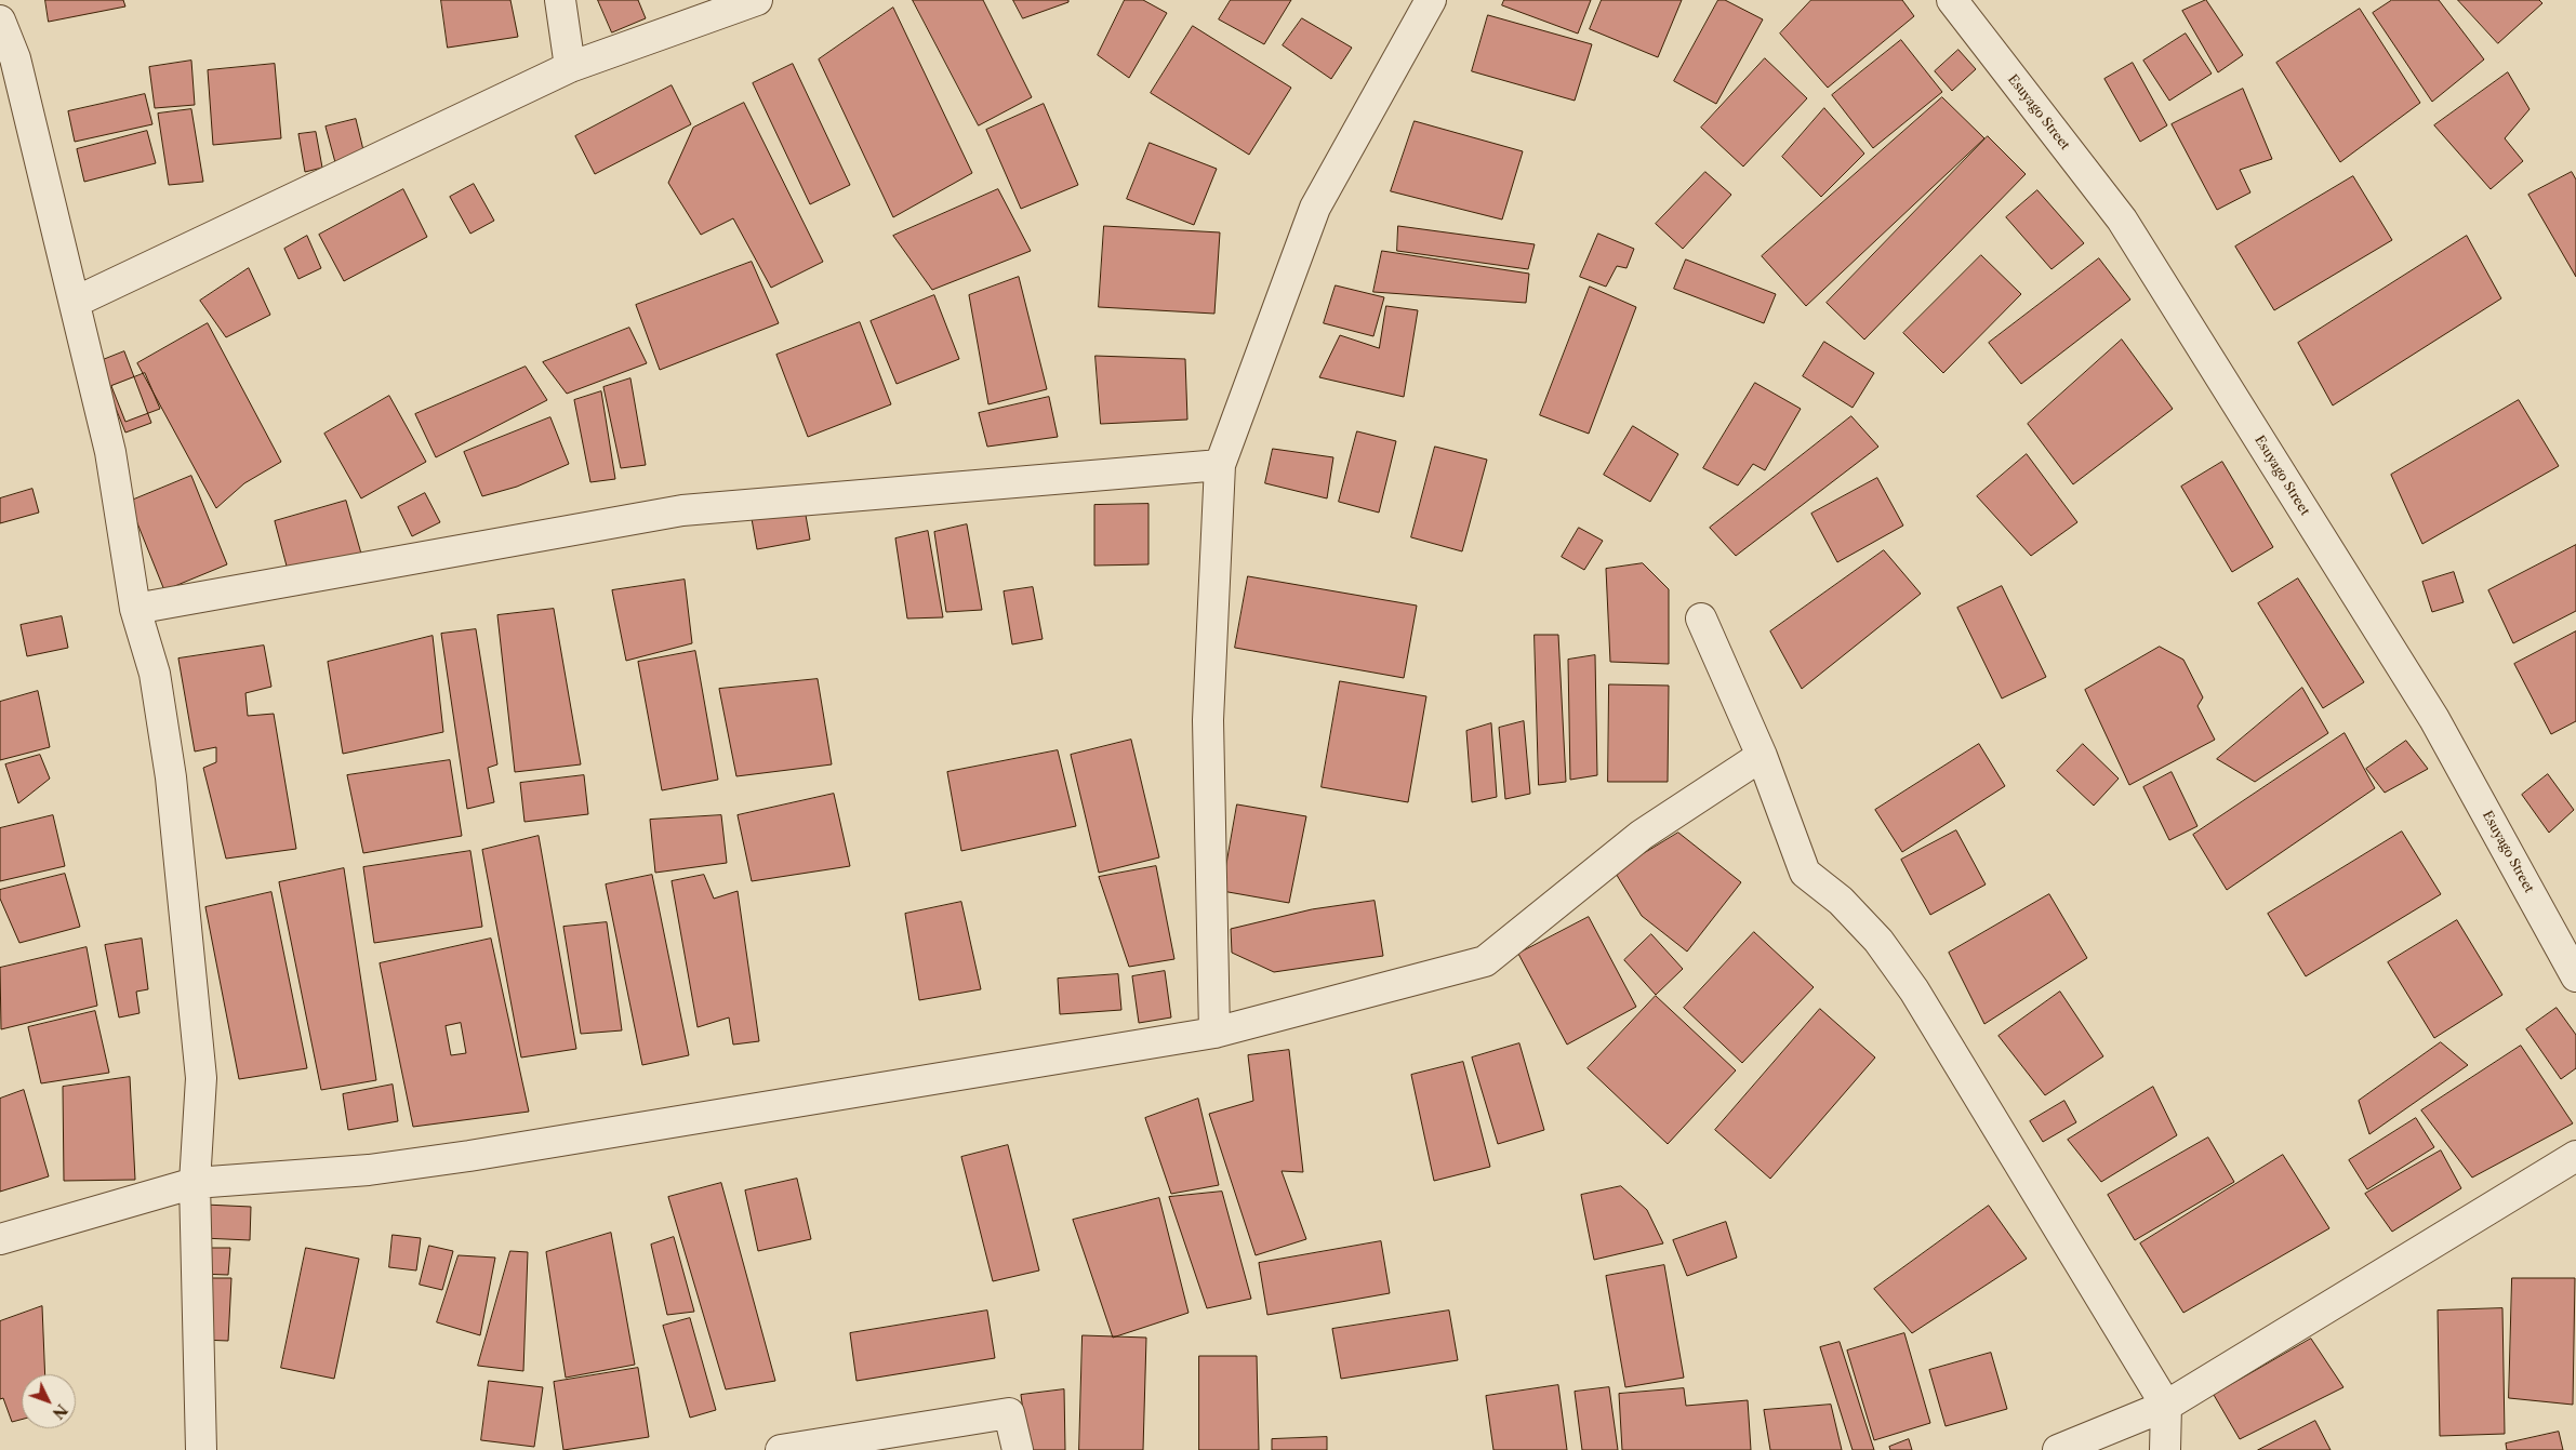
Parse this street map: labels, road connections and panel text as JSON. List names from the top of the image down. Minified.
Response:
{"streets":{"street":["Esuyago Street"]},"north":"bottom right"}
